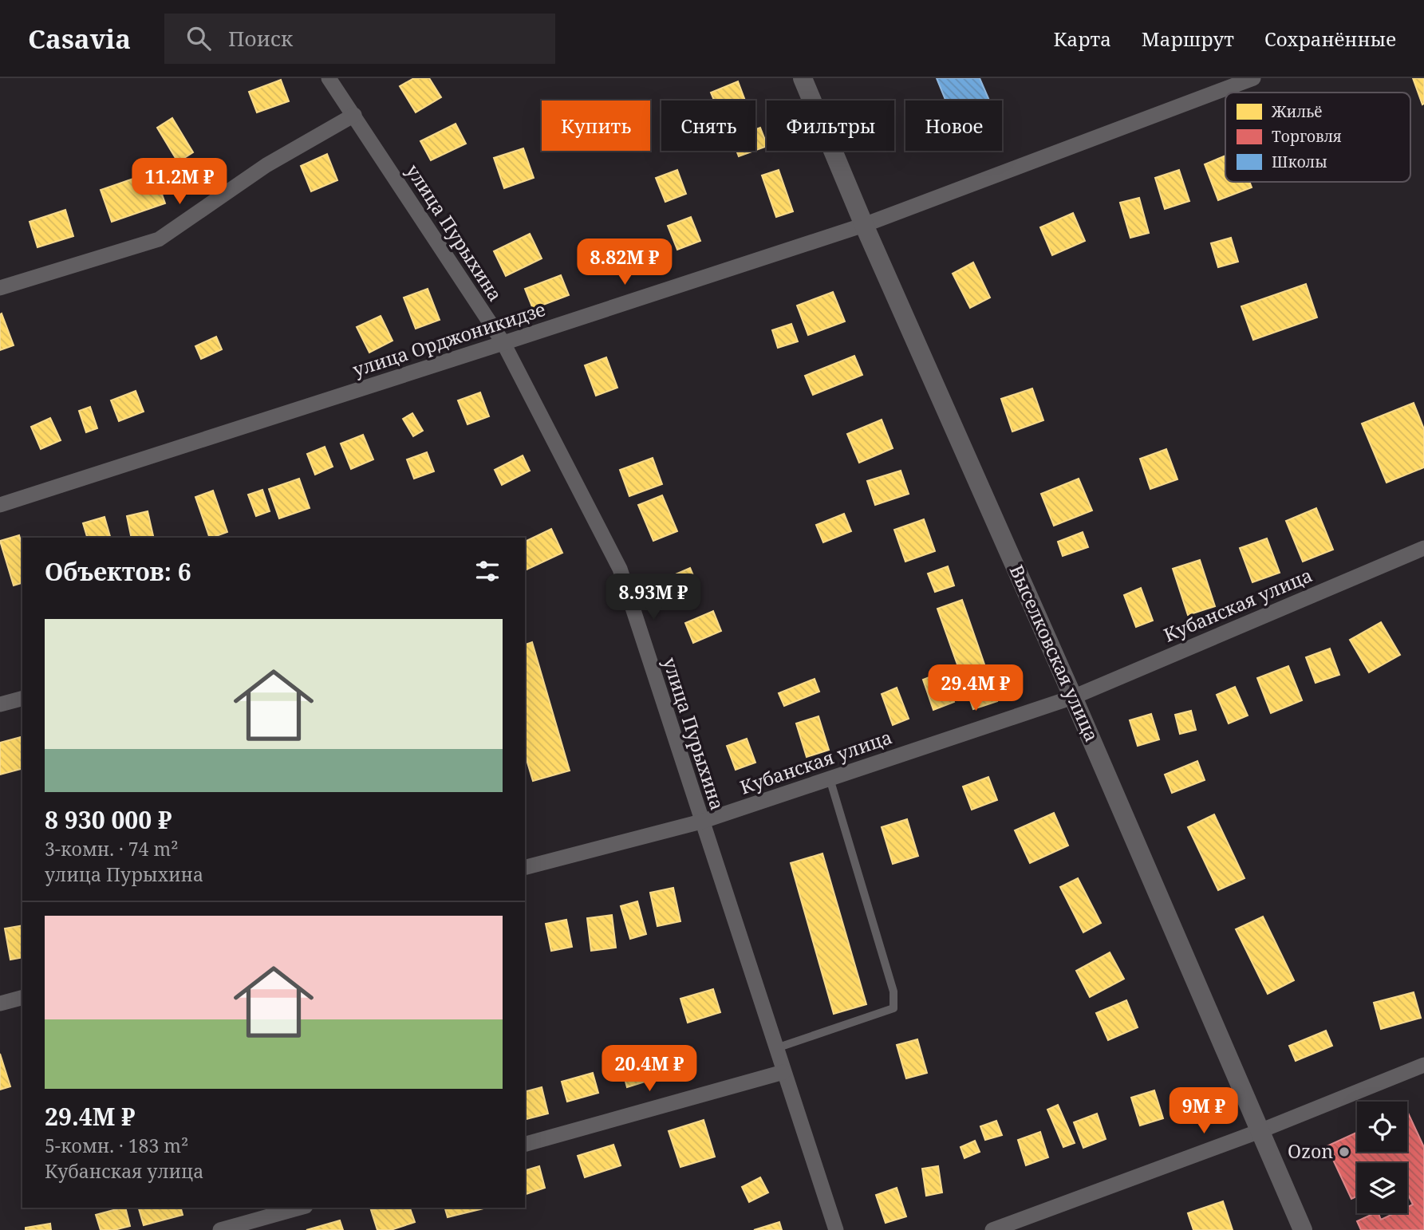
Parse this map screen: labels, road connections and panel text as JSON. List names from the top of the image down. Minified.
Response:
{"streets":{"street":["улица Пурыхина","улица Орджоникидзе","Кубанская улица","Выселковская улица"]},"crossings":[["улица Пурыхина","улица Орджоникидзе"],["улица Пурыхина","Кубанская улица"],["улица Орджоникидзе","Выселковская улица"],["Кубанская улица","Выселковская улица"]],"places":["Ozon"],"legend":["Жильё","Торговля","Школы"],"page":{"header":"Casavia","search":"Поиск","nav":["Карта","Маршрут","Сохранённые"],"chip":["Купить","Снять","Фильтры","Новое"],"price":["11.2M ₽","8.82M ₽","8.93M ₽","29.4M ₽","20.4M ₽","9M ₽"],"heading":"Объектов: 6","list":[{"name":"8 930 000 ₽","note":"3-комн. · 74 m² · улица Пурыхина"},{"name":"29.4M ₽","note":"5-комн. · 183 m² · Кубанская улица"}]}}
